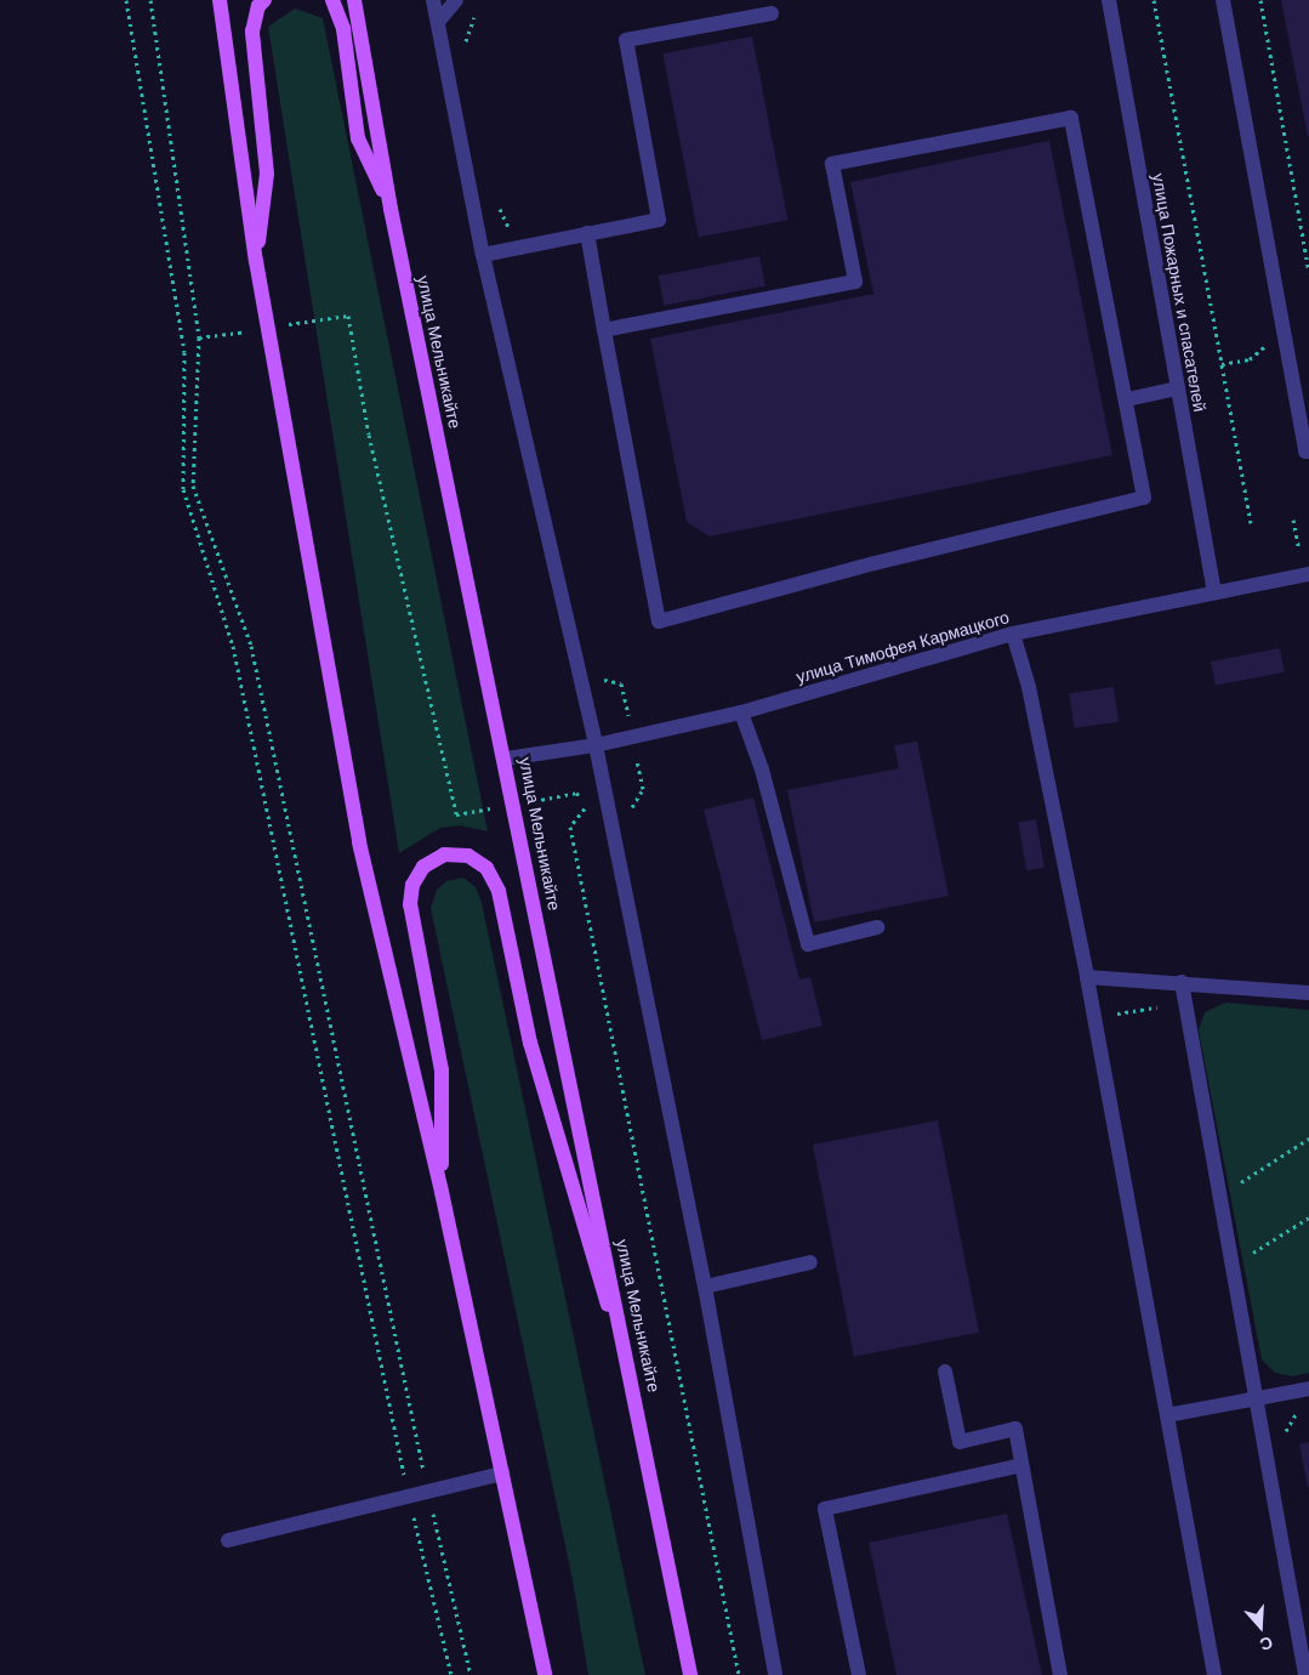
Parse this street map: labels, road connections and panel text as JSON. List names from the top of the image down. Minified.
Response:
{"streets":{"main road":["улица Мельникайте"],"street":["улица Пожарных и спасателей","улица Тимофея Кармацкого"]},"crossings":[["улица Пожарных и спасателей","улица Тимофея Кармацкого"],["улица Мельникайте","улица Тимофея Кармацкого"]],"north":"bottom"}
